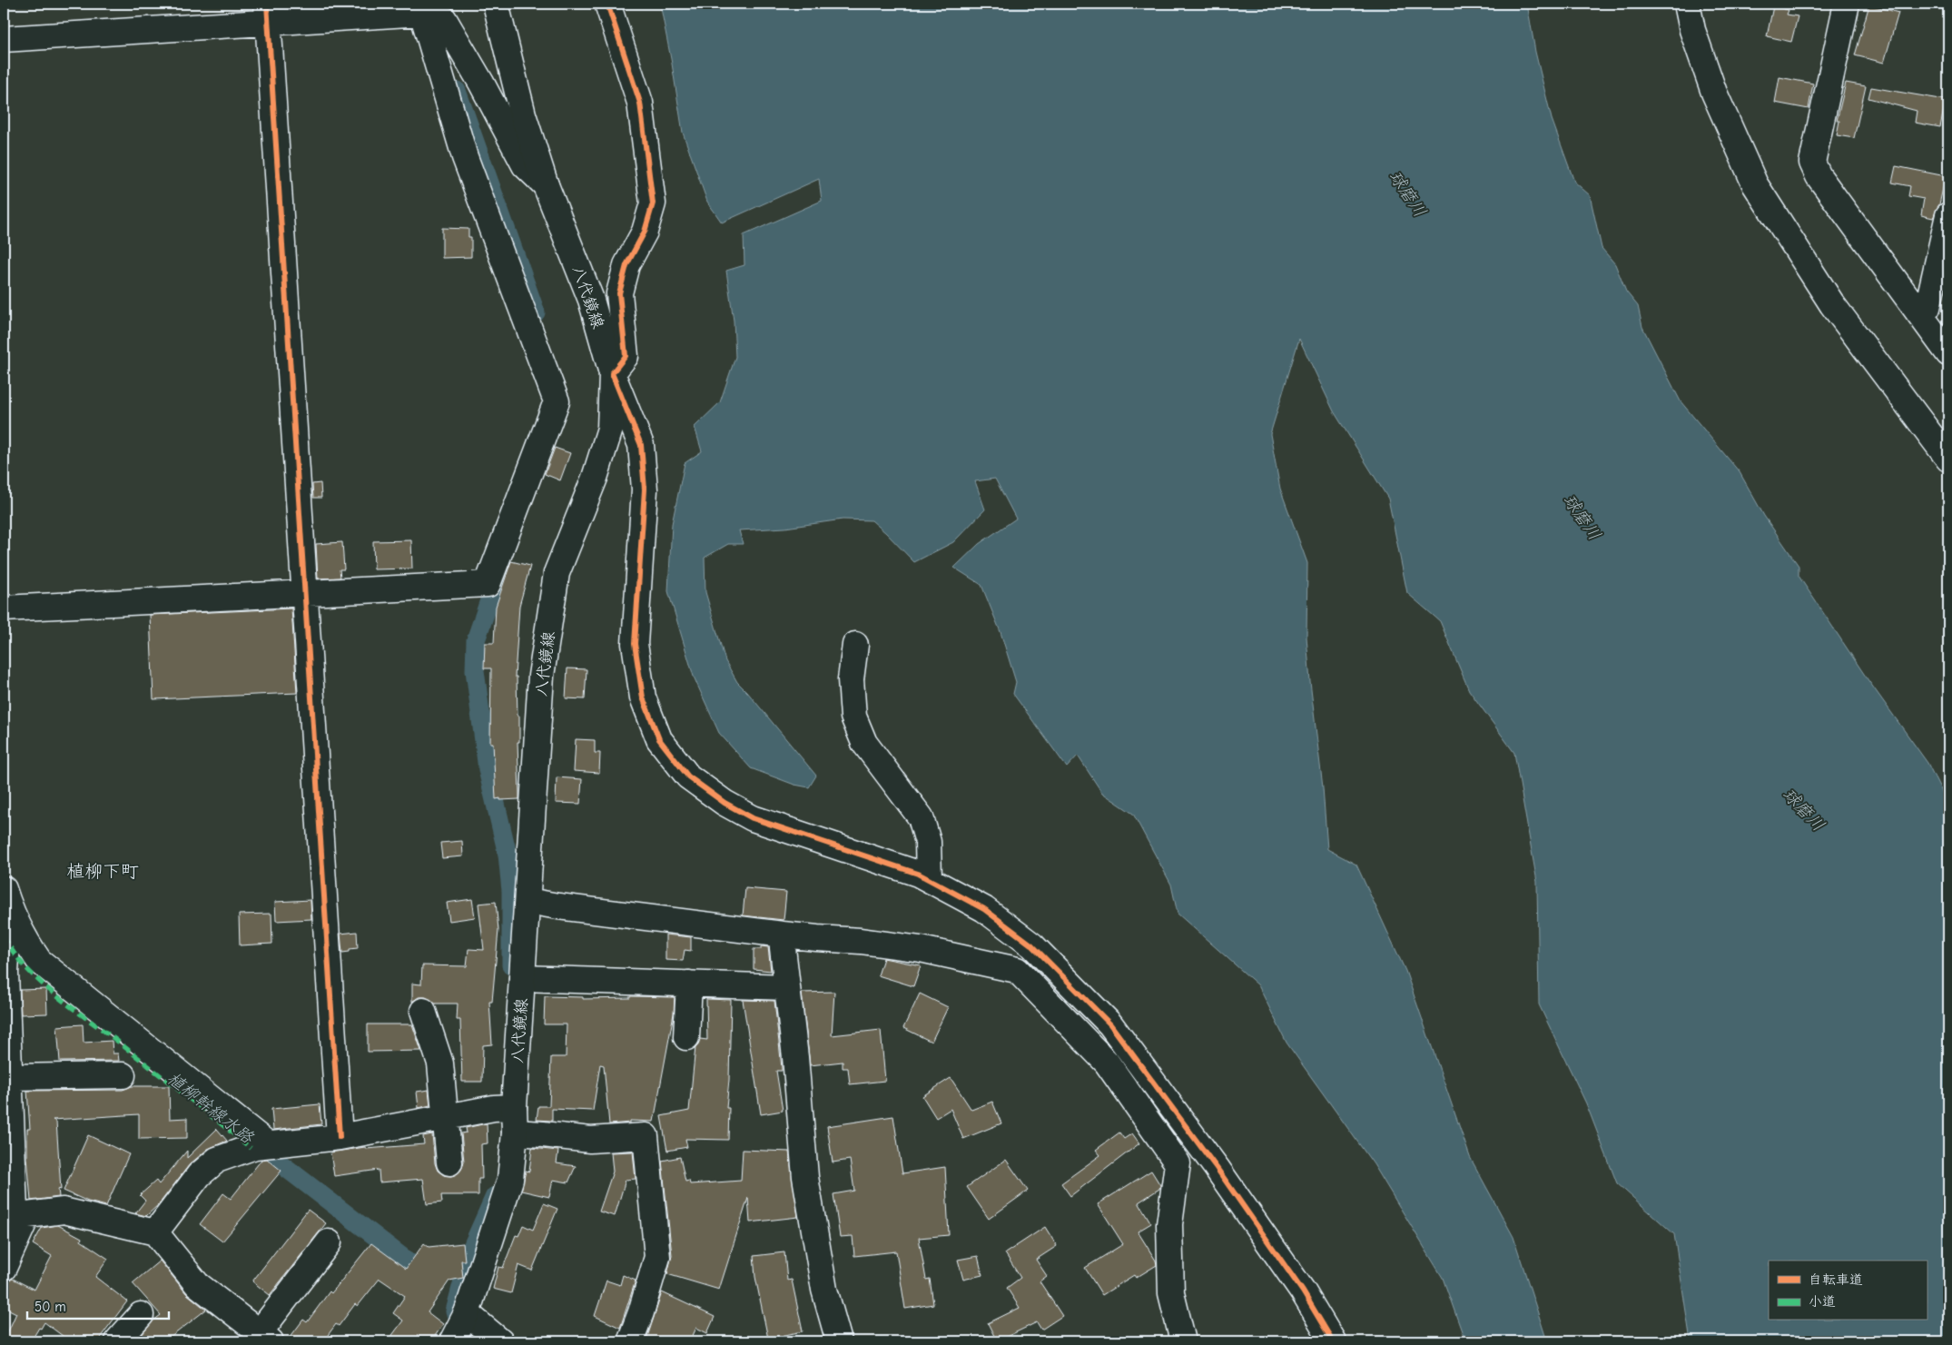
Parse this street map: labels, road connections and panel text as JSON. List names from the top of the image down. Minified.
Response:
{"streets":{"street":["八代鏡線"]},"districts":["植柳下町"],"water":["球磨川","植柳幹線水路"],"legend":["自転車道","小道"],"scale_bar":"50 m"}
